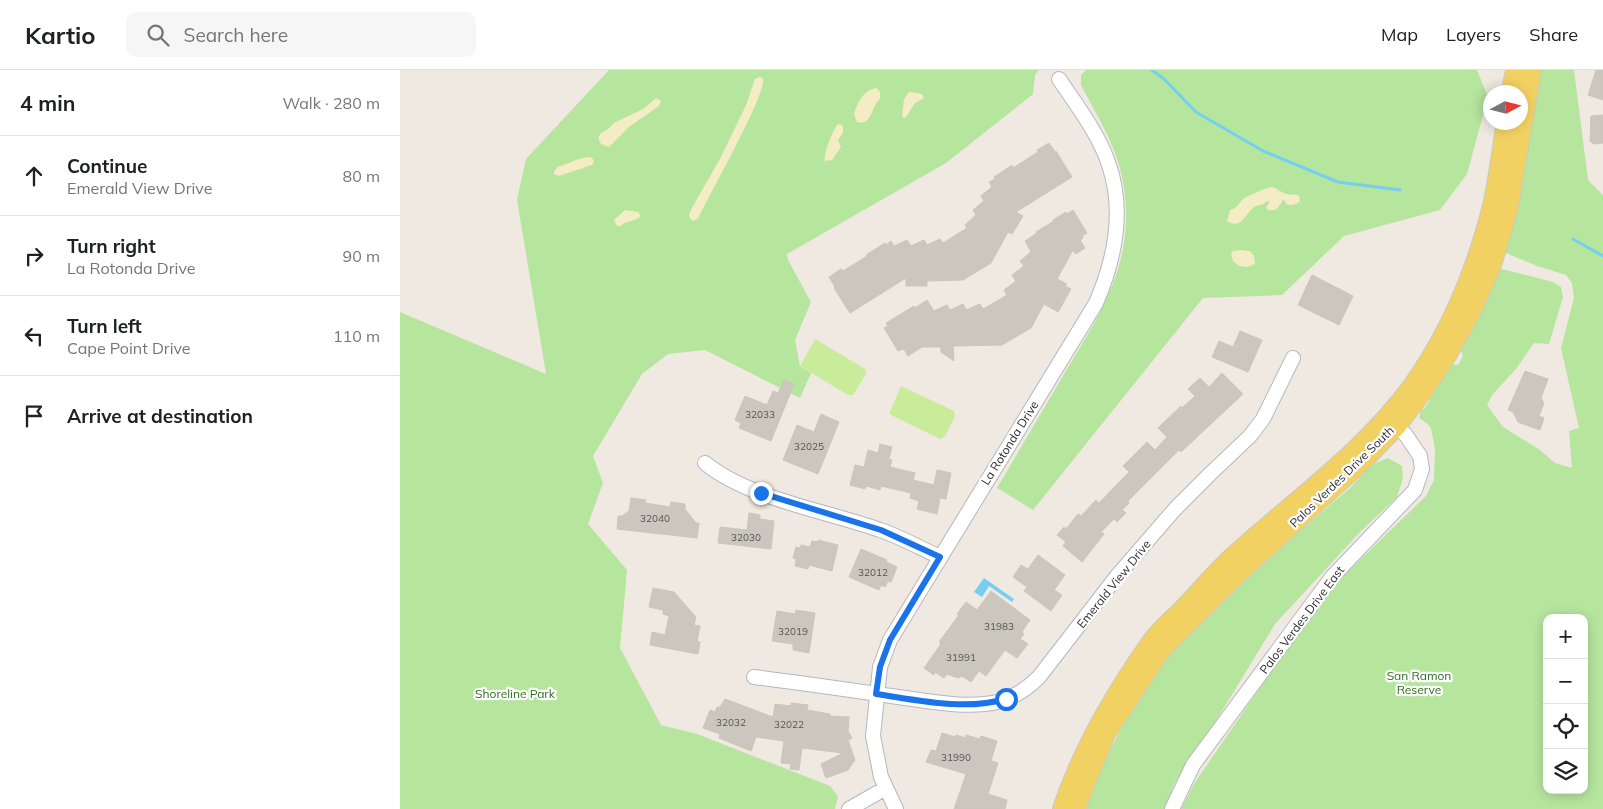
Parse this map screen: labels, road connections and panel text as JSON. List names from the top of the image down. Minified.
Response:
{"streets":{"main road":["Palos Verdes Drive South"],"street":["La Rotonda Drive","Emerald View Drive","Palos Verdes Drive East"]},"crossings":[["La Rotonda Drive","Emerald View Drive"],["Palos Verdes Drive South","Palos Verdes Drive East"]],"parks":["San Ramon Reserve","Shoreline Park"],"house_numbers":["32033","32025","32040","32030","32012","31983","32019","31991","32032","32022","31990"],"north":"right","page":{"header":"Kartio","search":"Search here","nav":["Map","Layers","Share"],"heading":["4 min","Walk · 280 m"],"list":[["Continue","Emerald View Drive","80 m"],["Turn right","La Rotonda Drive","90 m"],["Turn left","Cape Point Drive","110 m"],"Arrive at destination"],"map_buttons":["+","−"]}}
